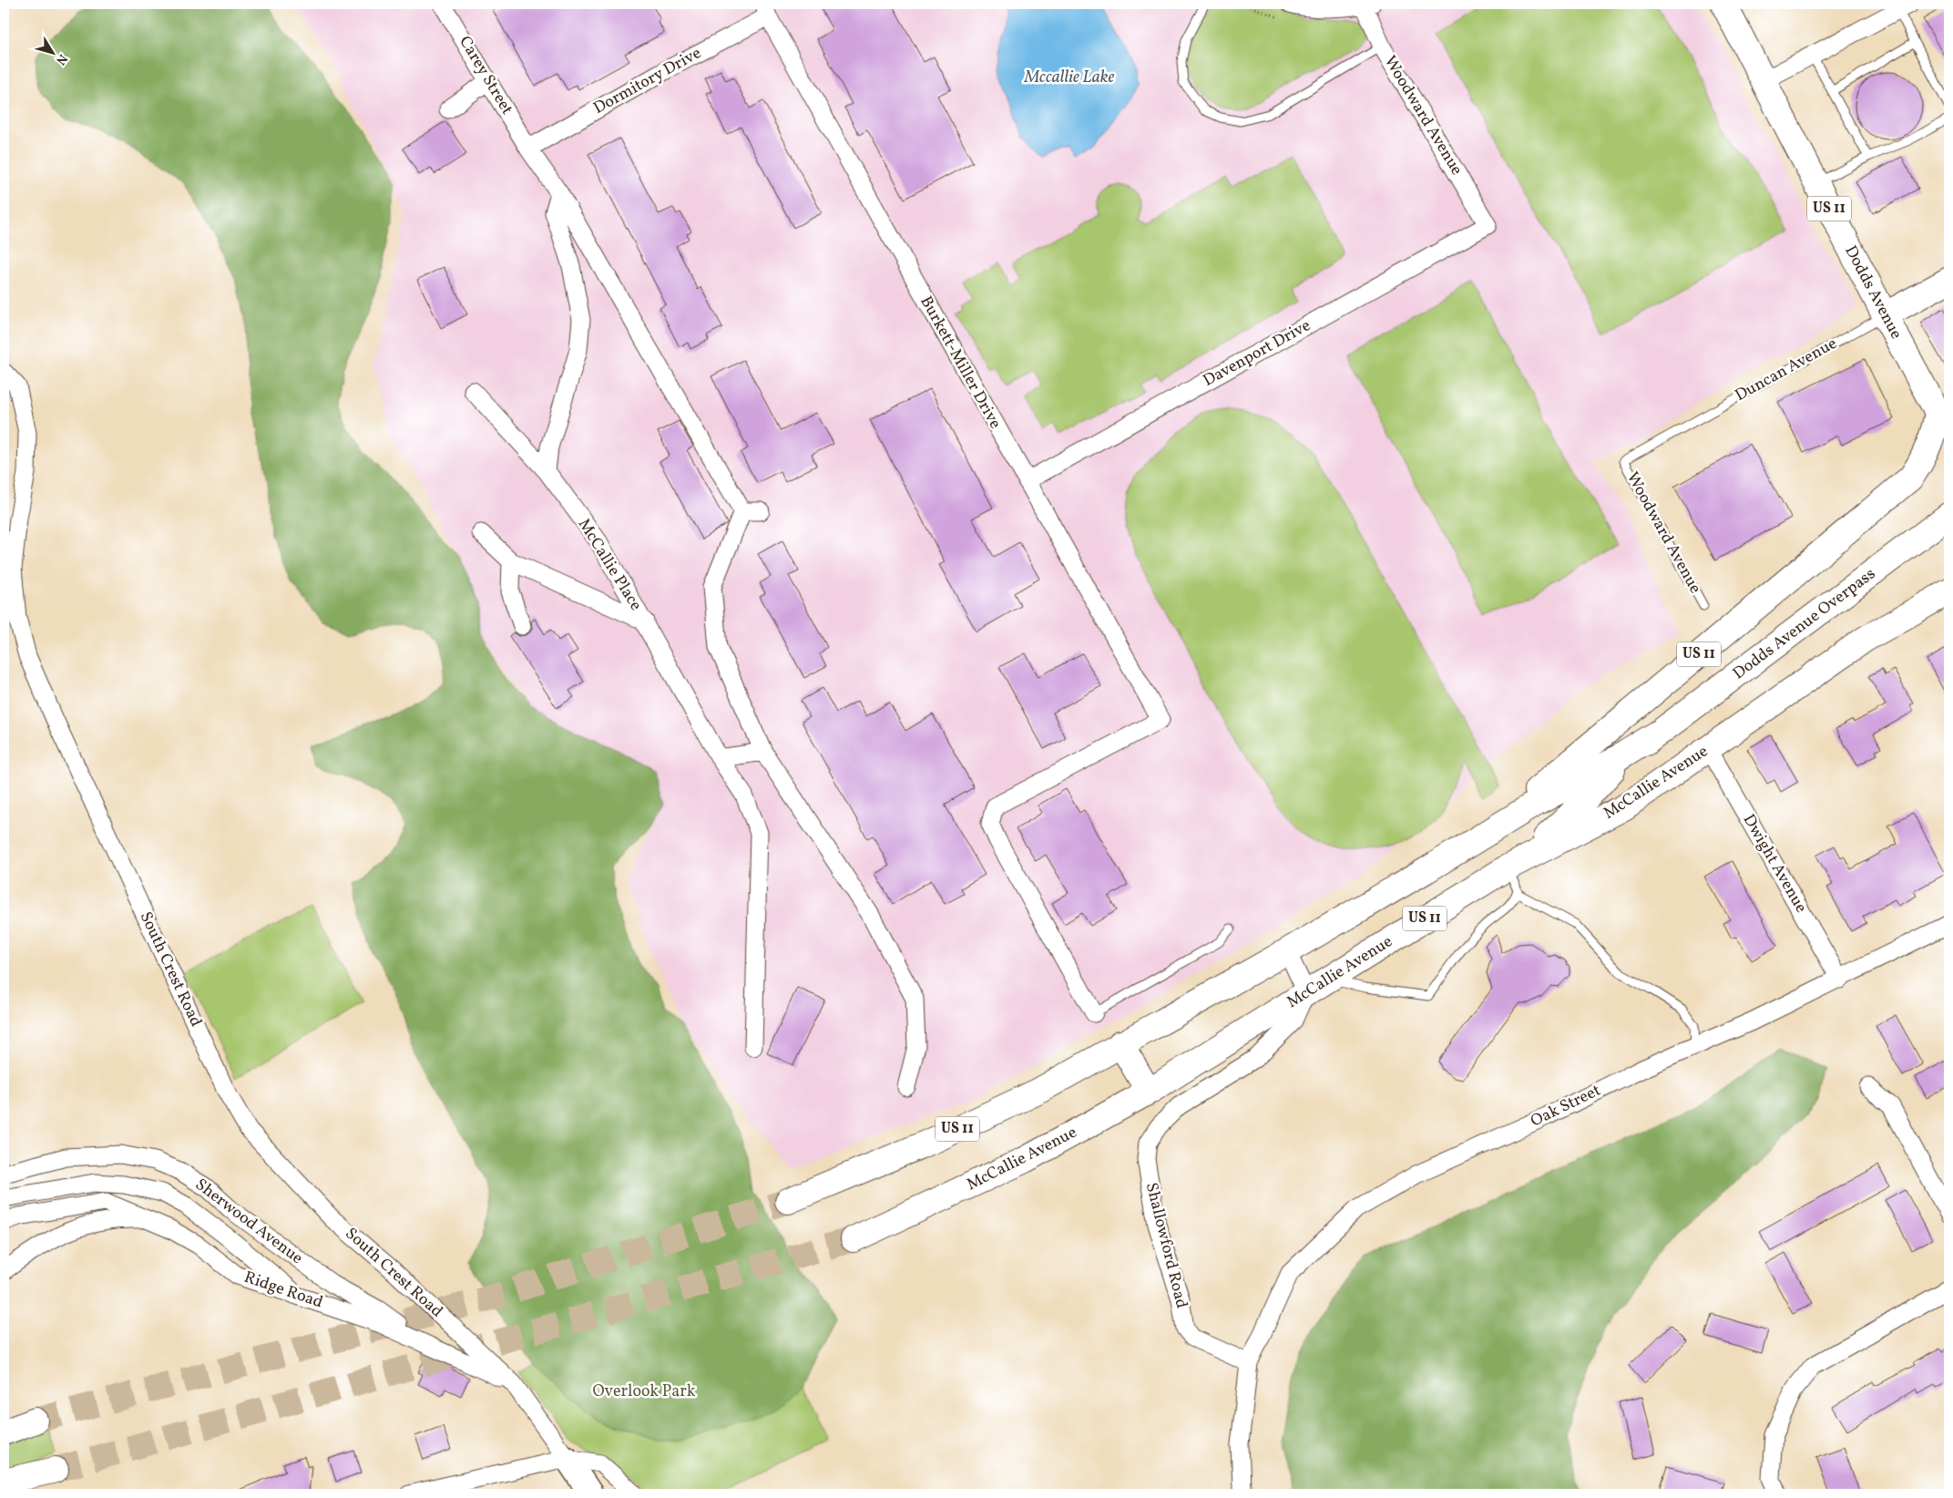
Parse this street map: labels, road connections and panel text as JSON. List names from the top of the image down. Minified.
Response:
{"streets":{"main road":["US 11","Dodds Avenue","Duncan Avenue","Dodds Avenue Overpass","McCallie Avenue"],"street":["Carey Street","Dormitory Drive","Woodward Avenue","Davenport Drive","Burkett-Miller Drive","McCallie Place","Dwight Avenue","South Crest Road","Oak Street","Sherwood Avenue","Shallowford Road","Ridge Road"]},"crossings":[["Carey Street","Dormitory Drive"],["Dormitory Drive","Burkett-Miller Drive"],["Woodward Avenue","Davenport Drive"],["Woodward Avenue","Duncan Avenue"],["US 11","Dodds Avenue"],["US 11","Dodds Avenue Overpass"],["Dodds Avenue","Duncan Avenue"],["Davenport Drive","Burkett-Miller Drive"],["Dodds Avenue Overpass","McCallie Avenue"],["McCallie Avenue","Dwight Avenue"],["McCallie Avenue","Shallowford Road"],["Dwight Avenue","Oak Street"],["South Crest Road","Ridge Road"],["Oak Street","Shallowford Road"],["Sherwood Avenue","Ridge Road"]],"water":["Mccallie Lake"],"parks":["Overlook Park"],"north":"bottom right"}
